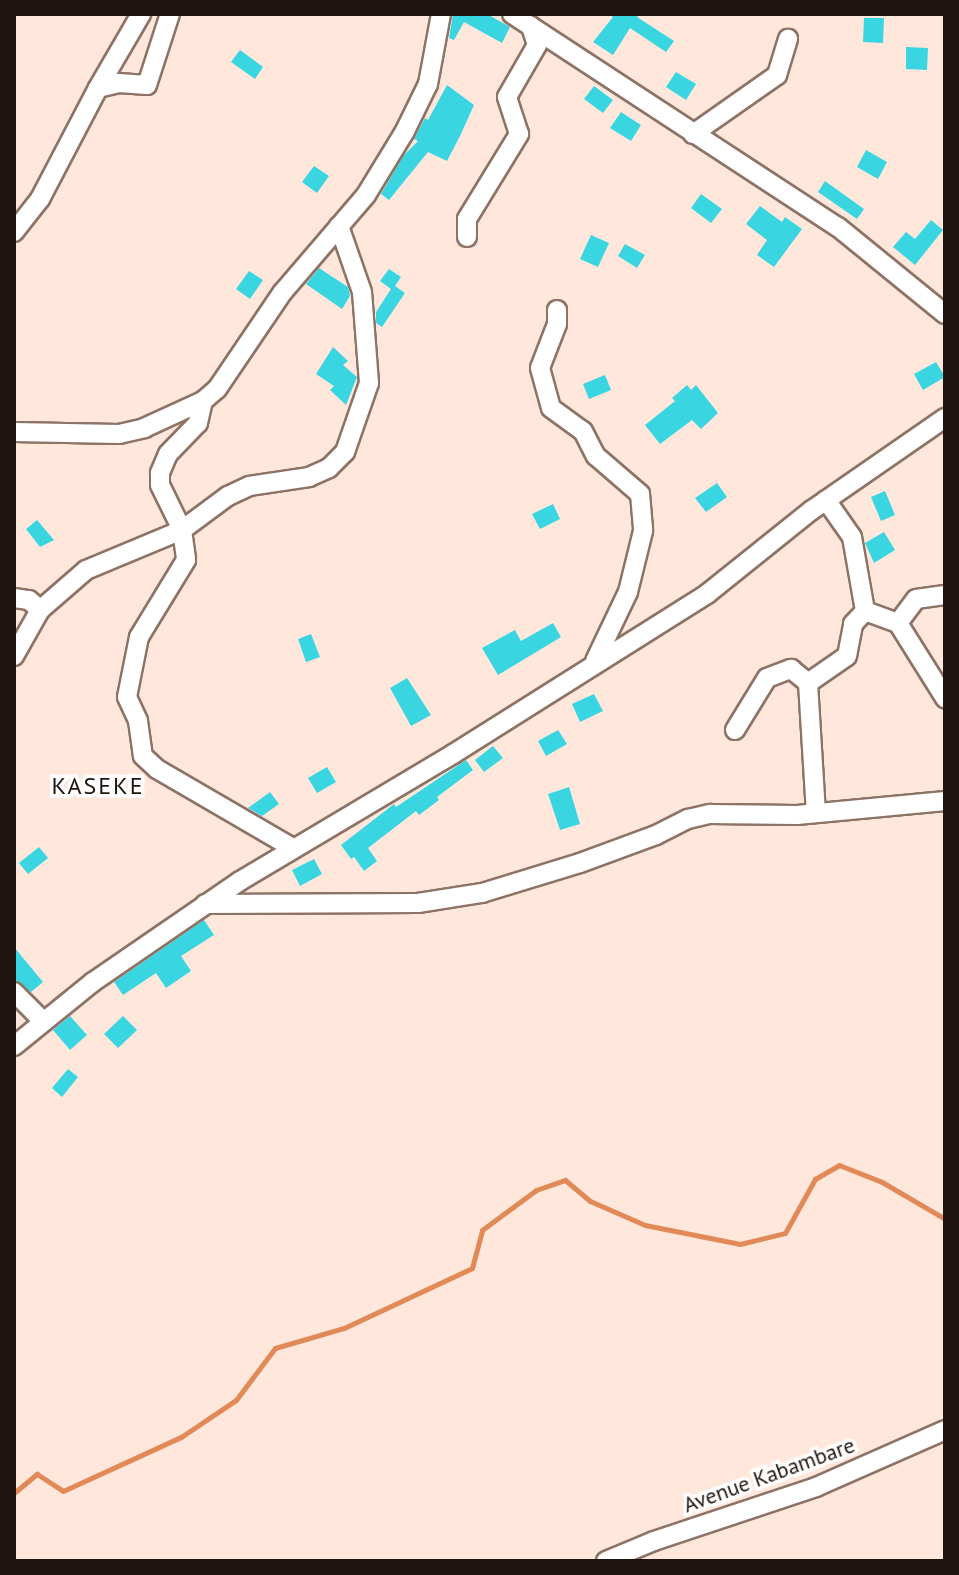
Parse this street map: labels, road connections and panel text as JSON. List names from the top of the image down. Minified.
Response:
{"streets":{"street":["Avenue Kabambare"]},"districts":["KASEKE"]}
